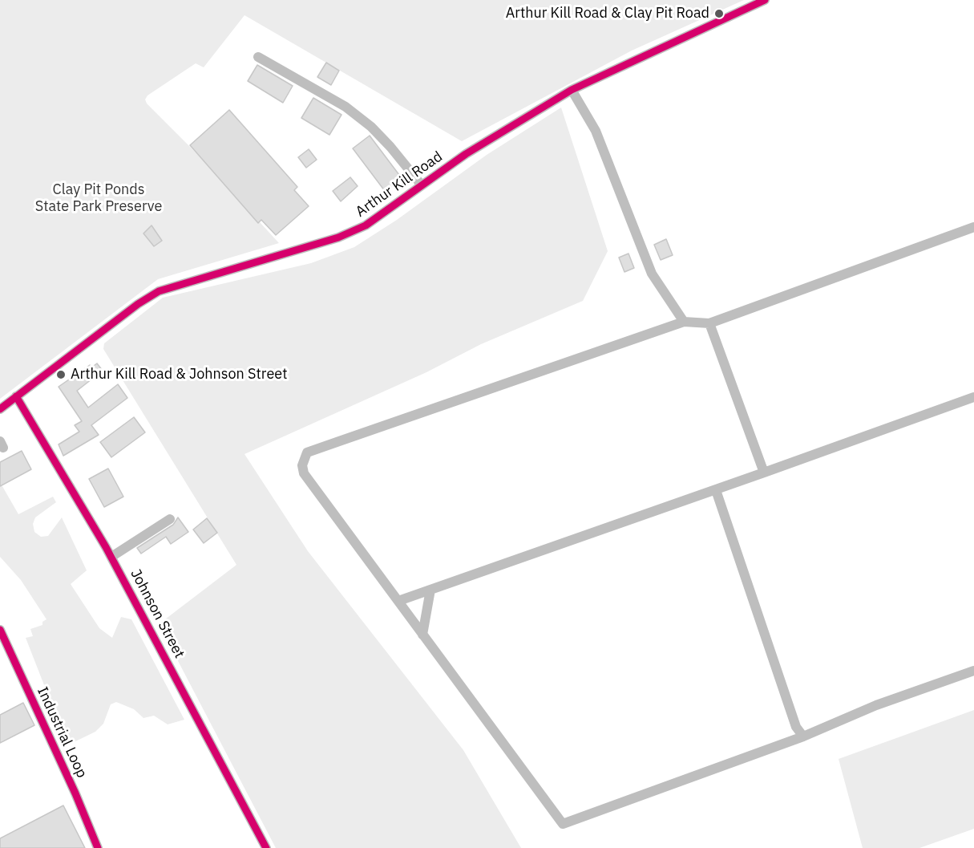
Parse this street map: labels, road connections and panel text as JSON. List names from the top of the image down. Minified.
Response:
{"streets":{"street":["Arthur Kill Road","Johnson Street","Industrial Loop"]},"crossings":[["Arthur Kill Road","Johnson Street"]],"parks":["Clay Pit Ponds State Park Preserve"],"places":["Arthur Kill Road & Clay Pit Road","Arthur Kill Road & Johnson Street"]}
